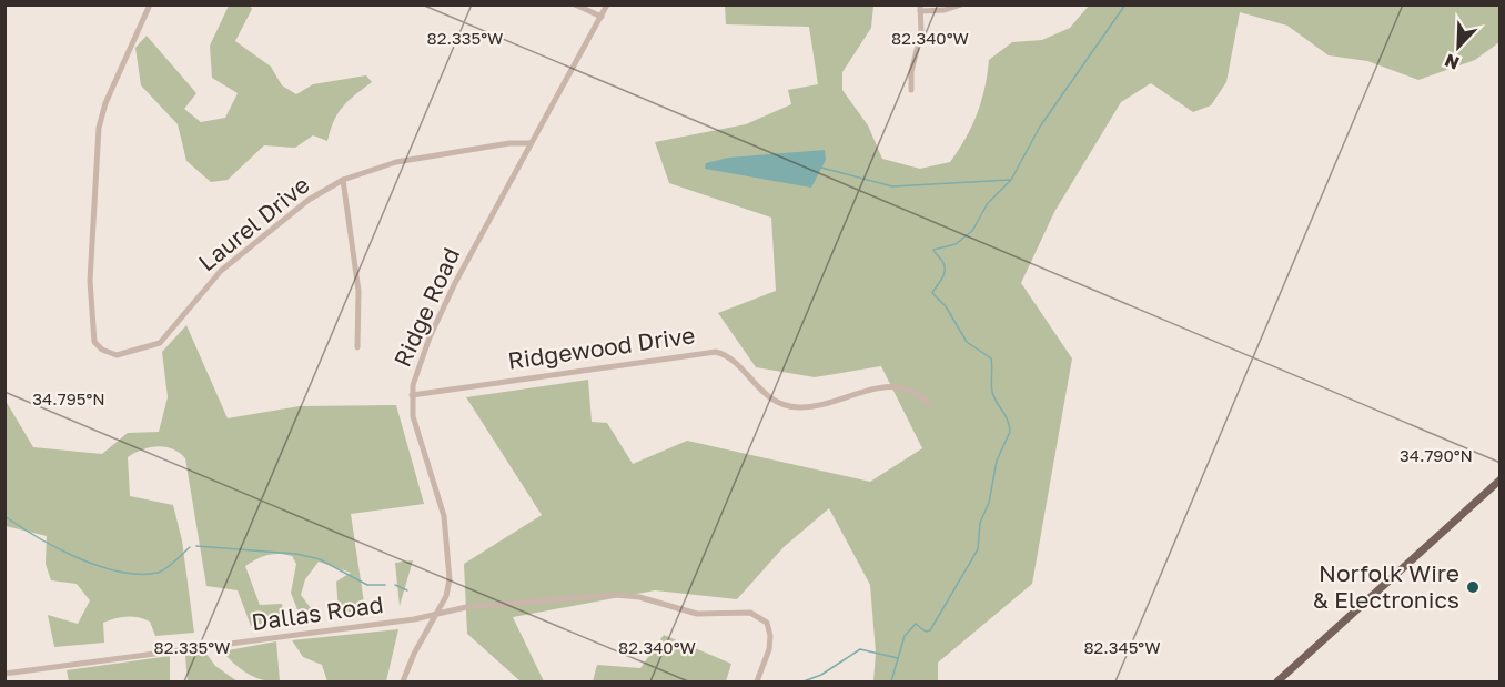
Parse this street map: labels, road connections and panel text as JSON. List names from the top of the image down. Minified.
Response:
{"streets":{"street":["Laurel Drive","Ridge Road","Ridgewood Drive","Dallas Road"]},"crossings":[["Laurel Drive","Ridge Road"],["Ridge Road","Ridgewood Drive"],["Ridge Road","Dallas Road"]],"places":["Norfolk Wire & Electronics"],"north":"bottom left","coordinates":["82.335°W","82.340°W","34.795°N","34.790°N","82.345°W"]}
